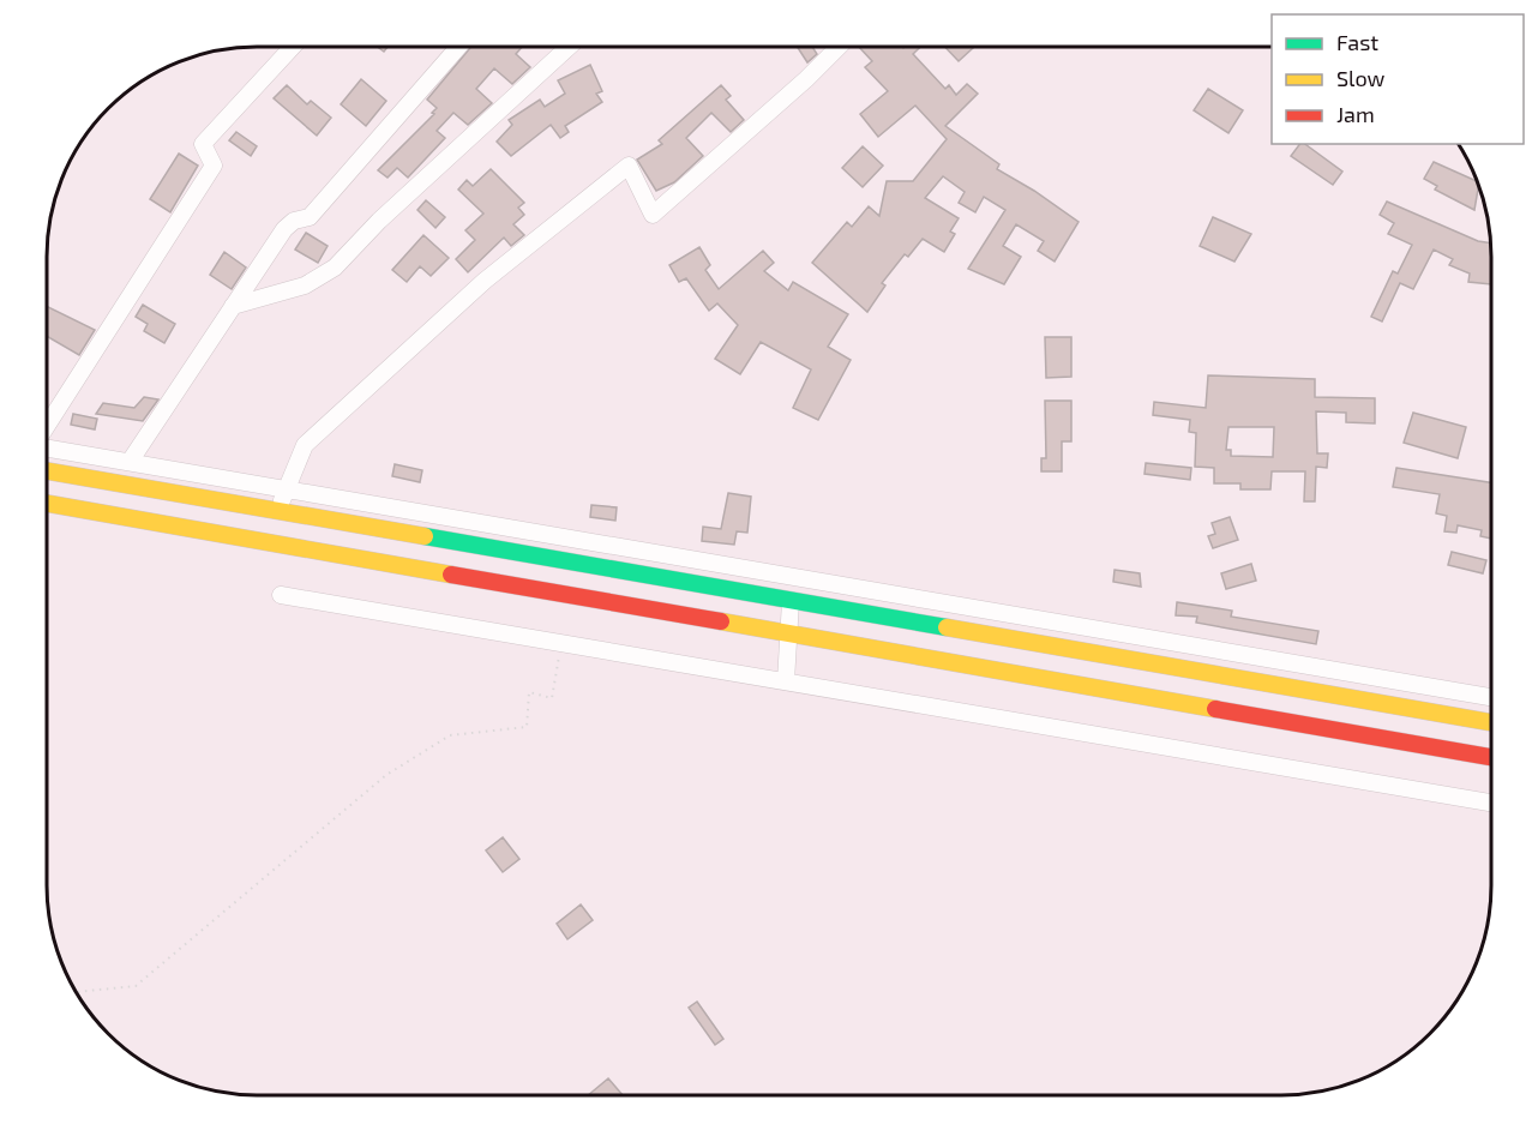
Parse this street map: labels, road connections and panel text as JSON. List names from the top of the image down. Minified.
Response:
{"legend":["Fast","Slow","Jam"]}
